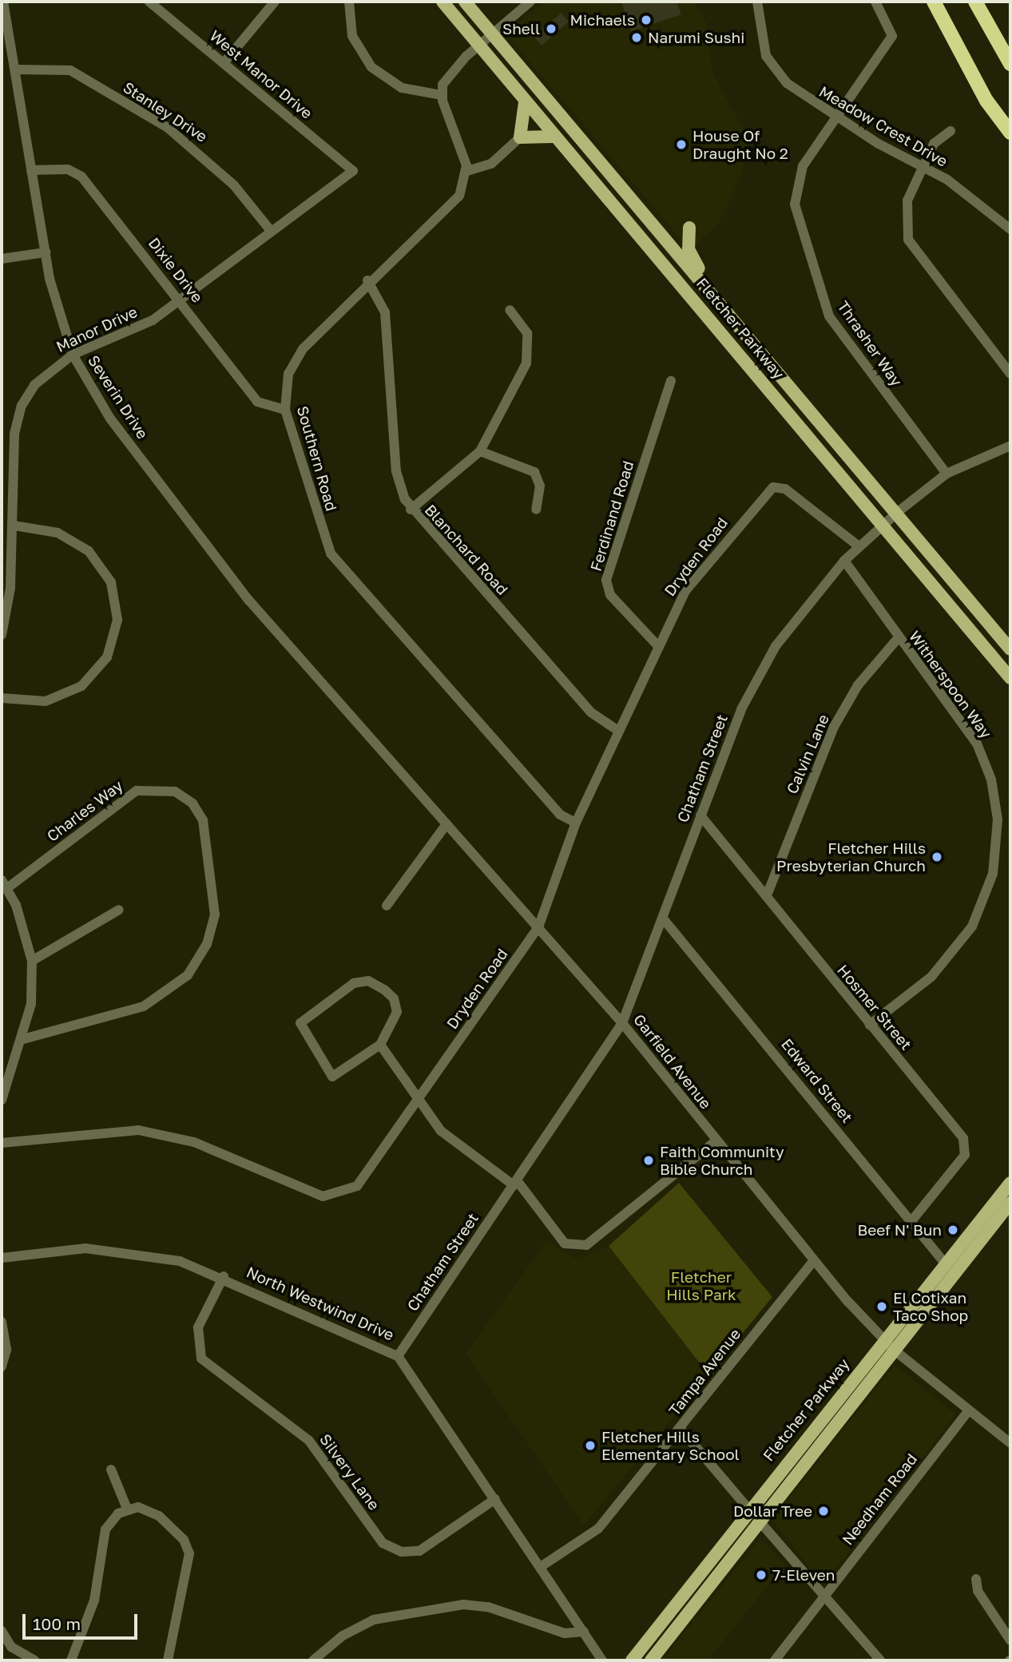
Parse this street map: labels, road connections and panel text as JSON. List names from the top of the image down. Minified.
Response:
{"streets":{"main road":["Fletcher Parkway"],"street":["West Manor Drive","Stanley Drive","Meadow Crest Drive","Dixie Drive","Manor Drive","Thrasher Way","Severin Drive","Southern Road","Ferdinand Road","Blanchard Road","Dryden Road","Witherspoon Way","Calvin Lane","Chatham Street","Charles Way","Hosmer Street","Garfield Avenue","Edward Street","North Westwind Drive","Tampa Avenue","Silvery Lane","Needham Road"]},"crossings":[["West Manor Drive","Manor Drive"],["Stanley Drive","Manor Drive"],["Stanley Drive","Severin Drive"],["Meadow Crest Drive","Thrasher Way"],["Dixie Drive","Manor Drive"],["Dixie Drive","Severin Drive"],["Dixie Drive","Southern Road"],["Fletcher Parkway","Chatham Street"],["Fletcher Parkway","Garfield Avenue"],["Fletcher Parkway","Edward Street"],["Manor Drive","Severin Drive"],["Thrasher Way","Chatham Street"],["Severin Drive","Garfield Avenue"],["Southern Road","Blanchard Road"],["Southern Road","Dryden Road"],["Ferdinand Road","Dryden Road"],["Blanchard Road","Dryden Road"],["Dryden Road","Chatham Street"],["Dryden Road","Garfield Avenue"],["Witherspoon Way","Calvin Lane"],["Witherspoon Way","Chatham Street"],["Witherspoon Way","Hosmer Street"],["Calvin Lane","Hosmer Street"],["Chatham Street","Hosmer Street"],["Chatham Street","Garfield Avenue"],["Chatham Street","Edward Street"],["Chatham Street","North Westwind Drive"],["Hosmer Street","Edward Street"],["Garfield Avenue","Tampa Avenue"],["Garfield Avenue","Needham Road"],["North Westwind Drive","Tampa Avenue"],["North Westwind Drive","Silvery Lane"]],"parks":["Fletcher Hills Park"],"places":["Michaels","Shell","Narumi Sushi","House Of Draught No 2","Fletcher Hills Presbyterian Church","Faith Community Bible Church","Beef N' Bun","El Cotixan Taco Shop","Fletcher Hills Elementary School","Dollar Tree","7-Eleven"],"scale_bar":"100 m"}
